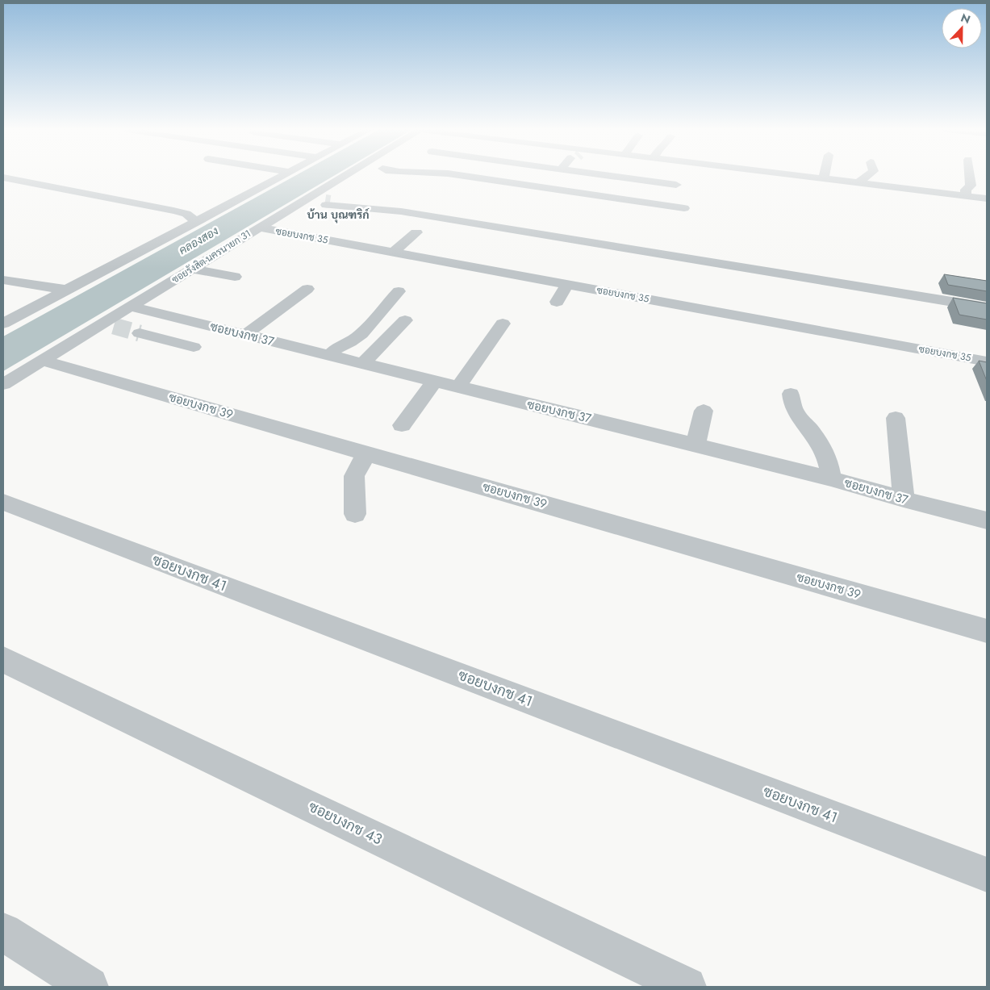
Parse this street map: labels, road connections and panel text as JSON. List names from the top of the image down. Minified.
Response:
{"streets":{"street":["ซอยบงกช 35","ซอยรังสิต-นครนายก 31","ซอยบงกช 37","ซอยบงกช 39","ซอยบงกช 41","ซอยบงกช 43"]},"crossings":[["ซอยบงกช 35","ซอยรังสิต-นครนายก 31"],["ซอยรังสิต-นครนายก 31","ซอยบงกช 37"],["ซอยรังสิต-นครนายก 31","ซอยบงกช 39"]],"districts":["บ้าน บุณฑริก์"],"water":["คลองสอง"],"north":"top"}
